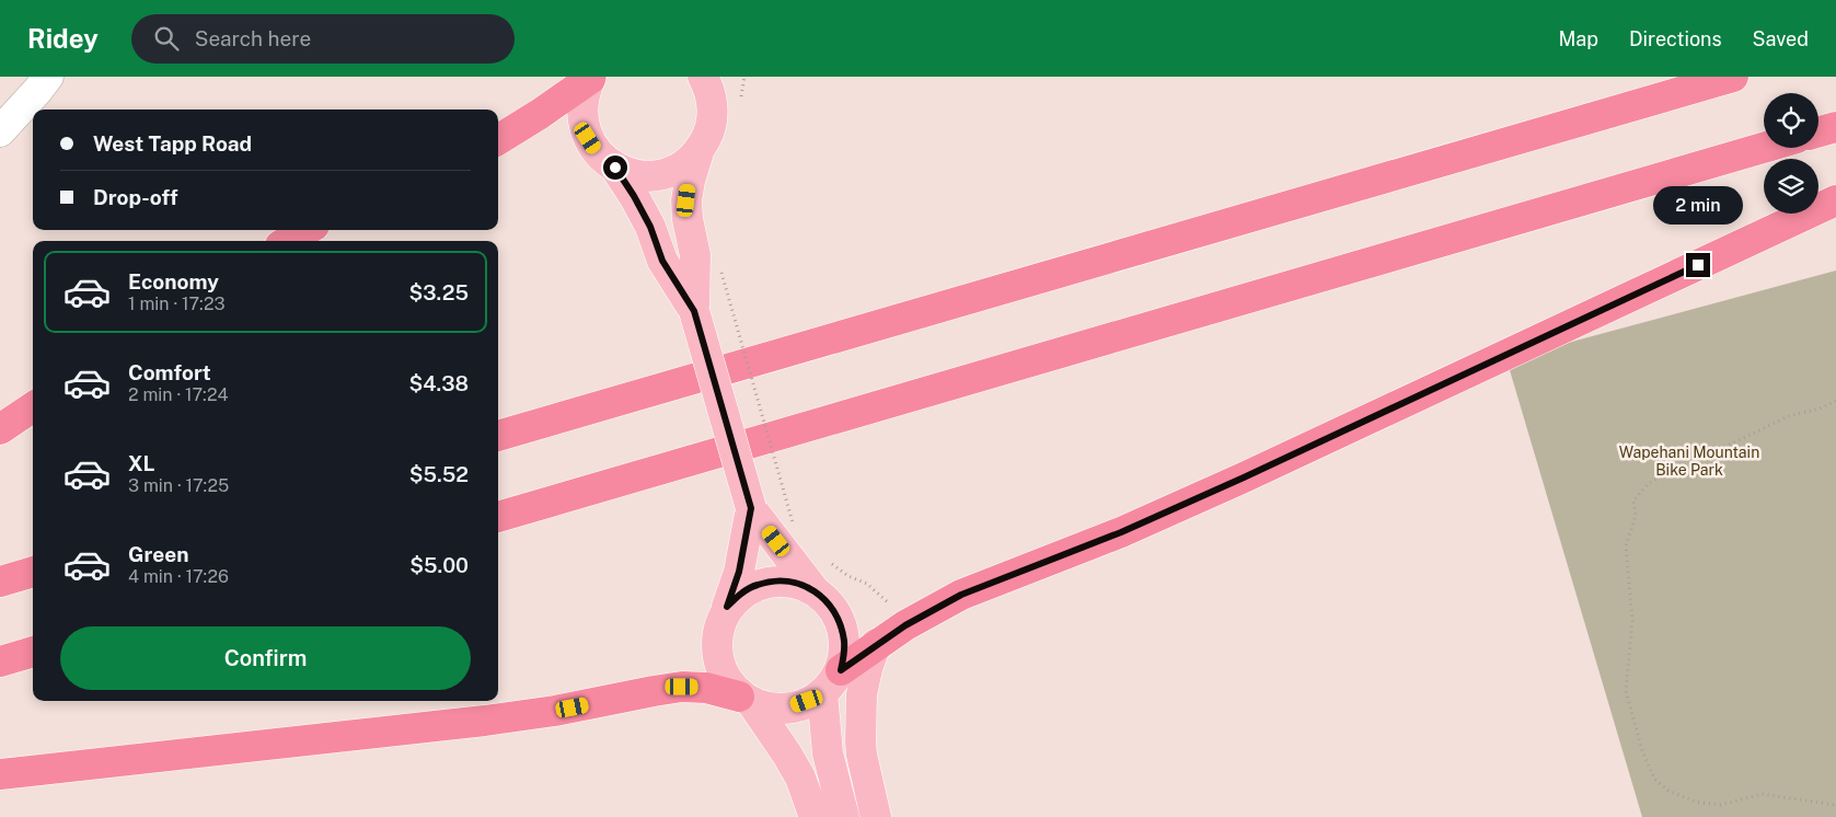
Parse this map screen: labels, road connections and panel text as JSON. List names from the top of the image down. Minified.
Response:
{"parks":["Wapehani Mountain Bike Park"],"page":{"header":"Ridey","search":"Search here","nav":["Map","Directions","Saved"],"banner":["West Tapp Road","Drop-off"],"bubble":"2 min","list":[{"name":"Economy","note":"1 min · 17:23","value":"$3.25"},{"name":"Comfort","note":"2 min · 17:24","value":"$4.38"},{"name":"XL","note":"3 min · 17:25","value":"$5.52"},{"name":"Green","note":"4 min · 17:26","value":"$5.00"}],"buttons":"Confirm"}}
